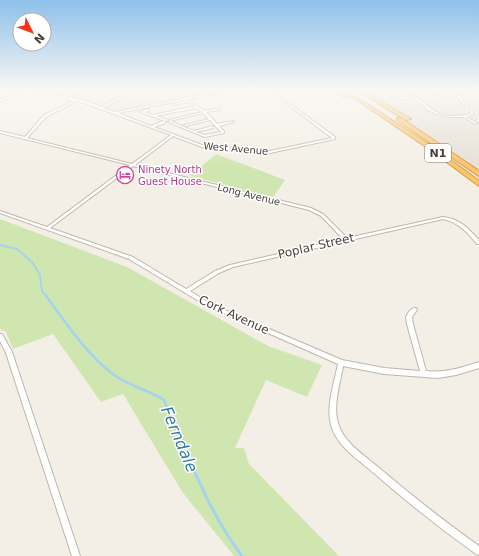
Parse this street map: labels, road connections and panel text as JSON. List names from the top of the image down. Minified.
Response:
{"streets":{"highway":["N1"],"street":["West Avenue","Long Avenue","Poplar Street","Cork Avenue"]},"crossings":[["Long Avenue","Poplar Street"],["Poplar Street","Cork Avenue"]],"water":["Ferndale"],"places":{"hotel":["Ninety North Guest House"]},"north":"bottom right"}
